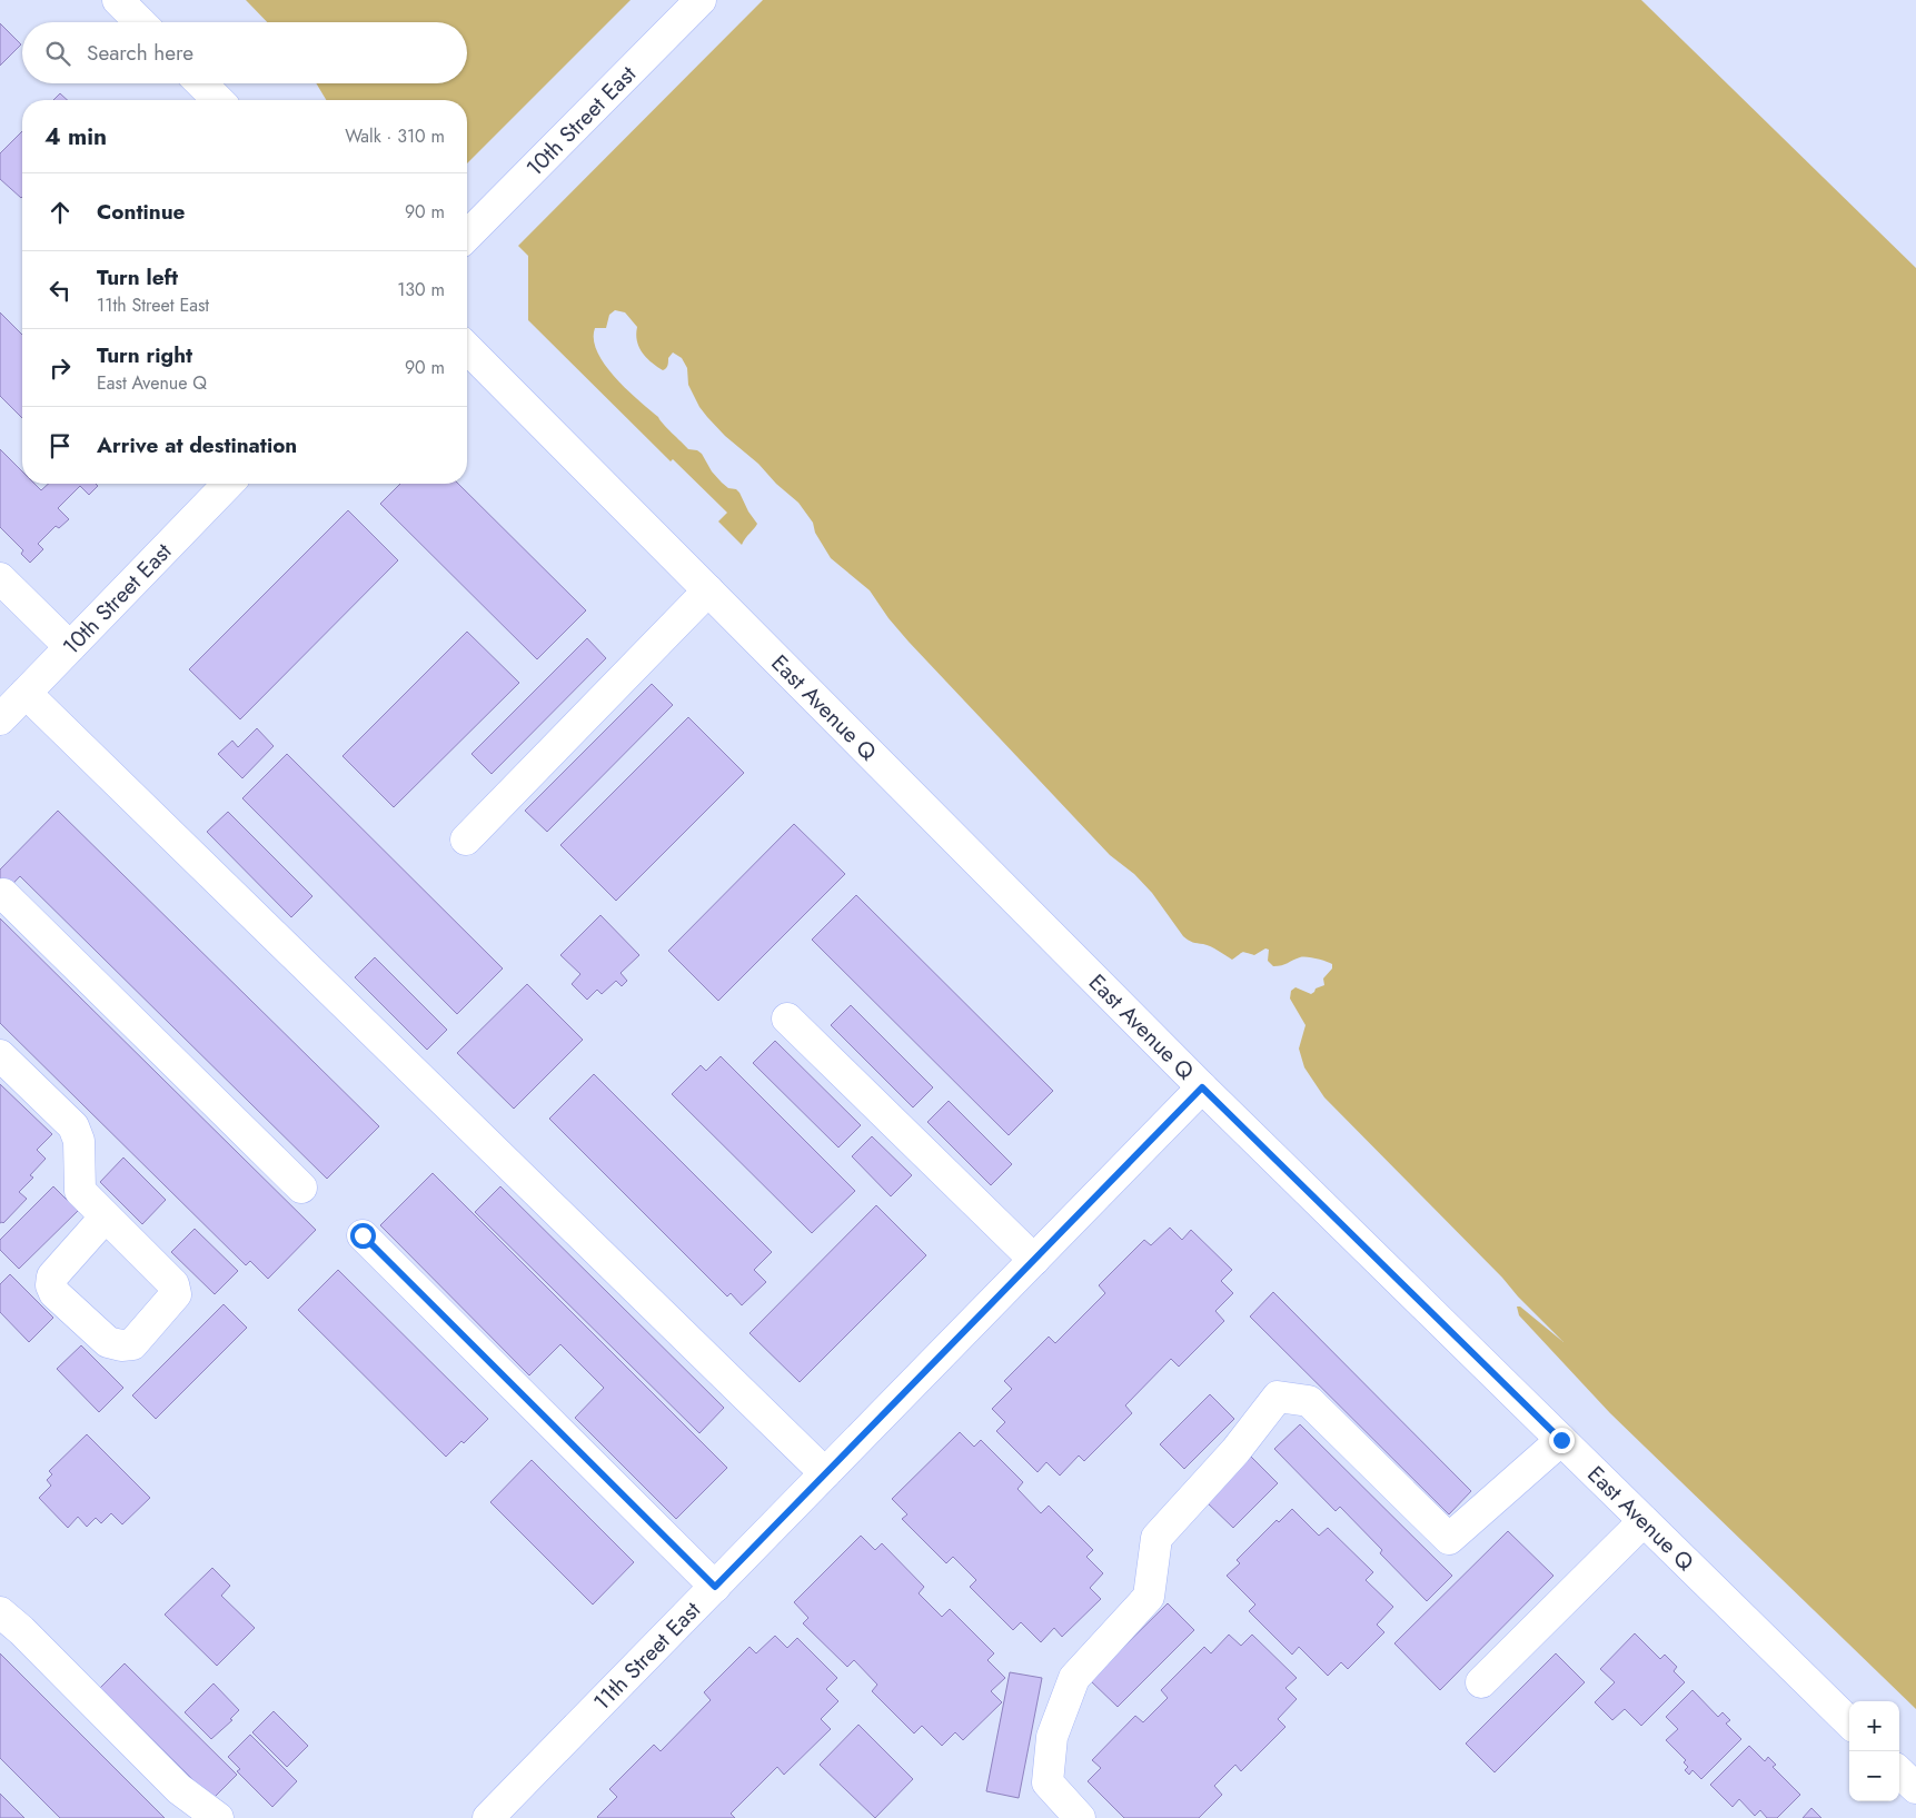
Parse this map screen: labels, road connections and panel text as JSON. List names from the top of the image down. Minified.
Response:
{"streets":{"main road":["10th Street East","East Avenue Q","11th Street East"]},"crossings":[["East Avenue Q","11th Street East"]],"page":{"search":"Search here","heading":["4 min","Walk · 310 m"],"list":[["Continue","90 m"],["Turn left","11th Street East","130 m"],["Turn right","East Avenue Q","90 m"],"Arrive at destination"],"map_buttons":["+","−"]}}
